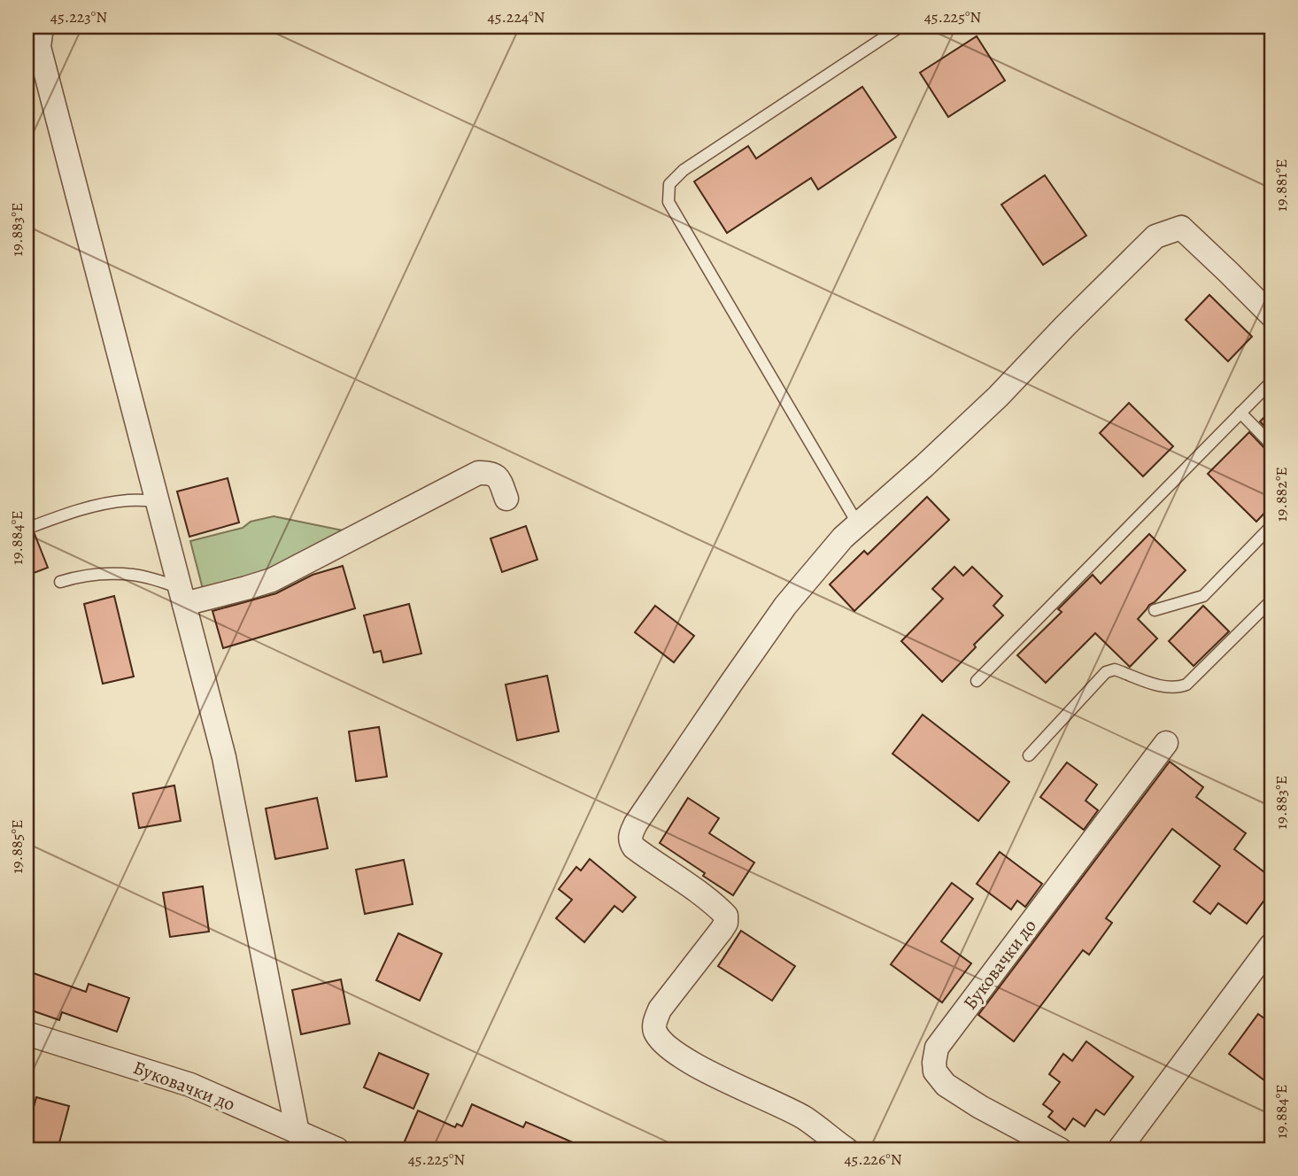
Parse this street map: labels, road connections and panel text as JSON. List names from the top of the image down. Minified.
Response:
{"streets":{"street":["Буковачки до"]},"coordinates":["45.223°N","45.224°N","45.225°N","19.881°E","19.883°E","19.882°E","19.884°E","19.885°E","45.226°N"]}
